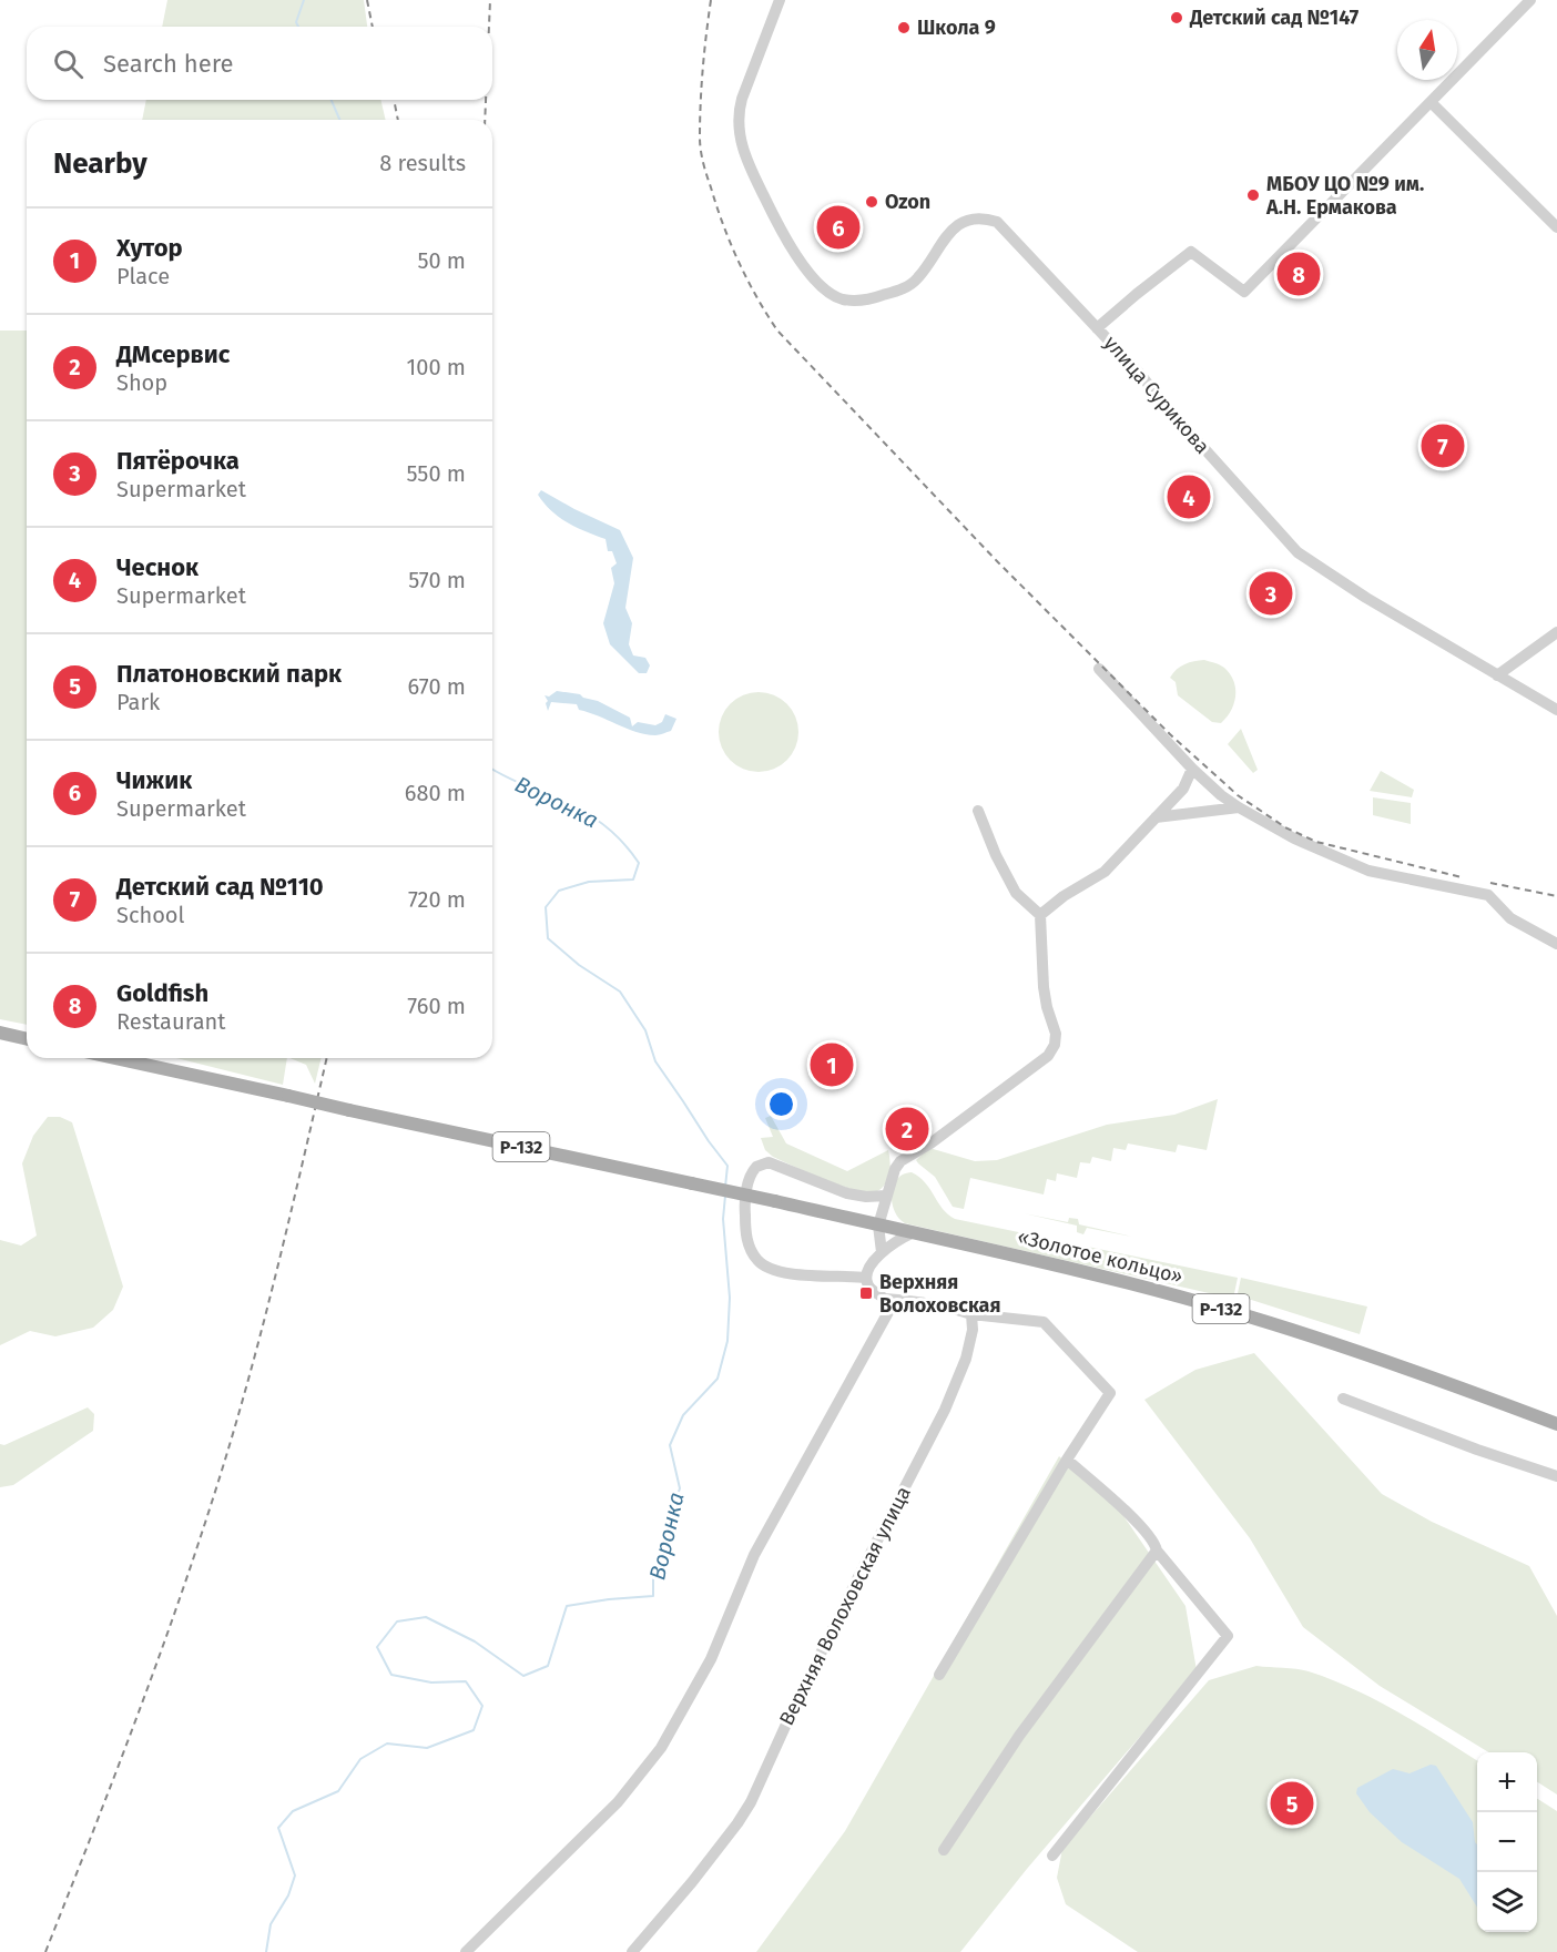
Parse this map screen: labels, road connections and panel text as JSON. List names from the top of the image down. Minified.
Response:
{"streets":{"main road":["Р-132","«Золотое кольцо»"],"street":["улица Сурикова","Верхняя Волоховская улица"]},"water":["Воронка"],"places":{"other":["Детский сад №147","Школа 9","МБОУ ЦО №9 им. А.Н. Ермакова","Ozon"],"transit":["Верхняя Волоховская"]},"north":"top","page":{"search":"Search here","heading":["Nearby","8 results"],"pins":["6","8","7","4","3","1","2","5"],"list":[{"mark":"1","name":"Хутор","note":"Place","value":"50 m"},{"mark":"2","name":"ДМсервис","note":"Shop","value":"100 m"},{"mark":"3","name":"Пятёрочка","note":"Supermarket","value":"550 m"},{"mark":"4","name":"Чеснок","note":"Supermarket","value":"570 m"},{"mark":"5","name":"Платоновский парк","note":"Park","value":"670 m"},{"mark":"6","name":"Чижик","note":"Supermarket","value":"680 m"},{"mark":"7","name":"Детский сад №110","note":"School","value":"720 m"},{"mark":"8","name":"Goldfish","note":"Restaurant","value":"760 m"}],"map_buttons":["+","−"]}}
